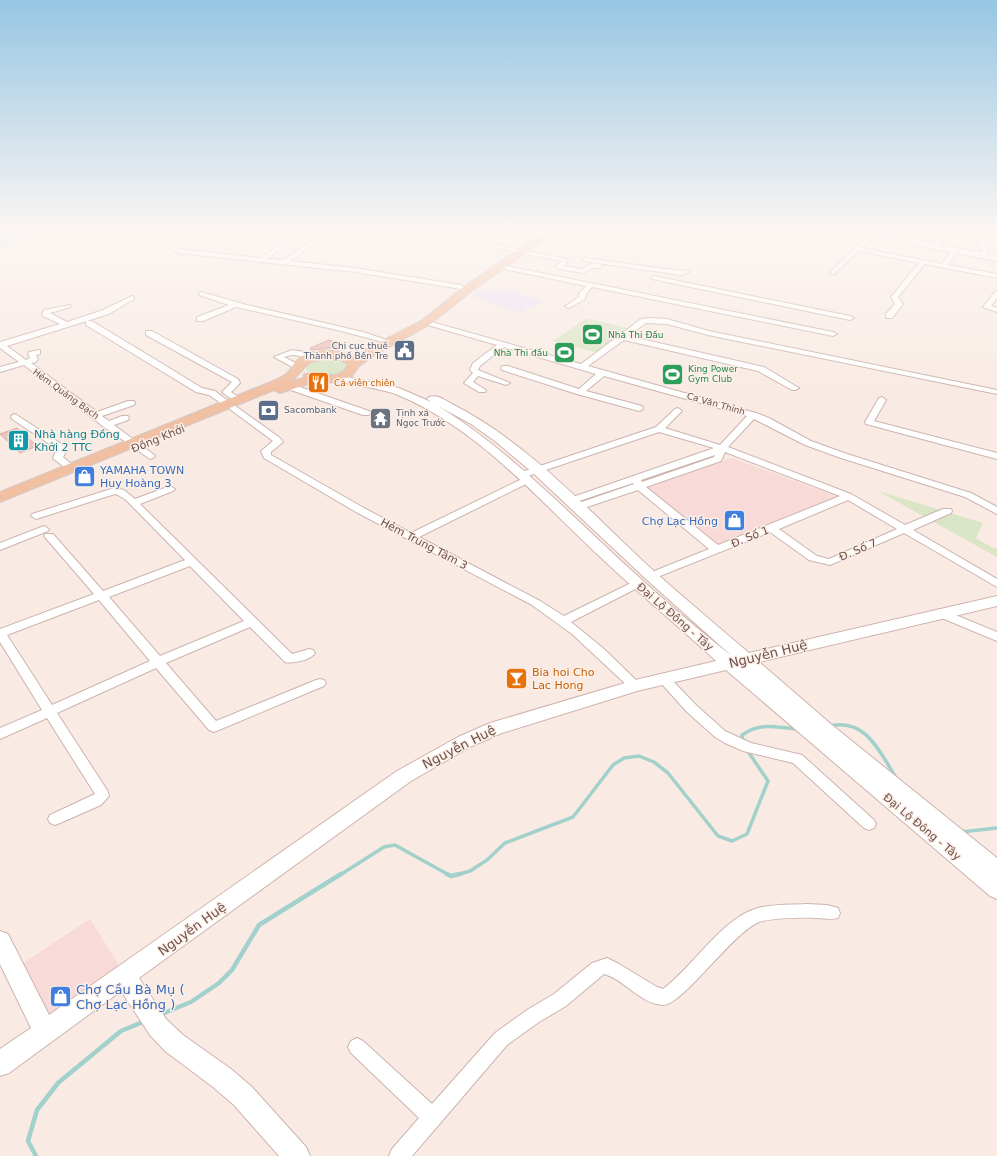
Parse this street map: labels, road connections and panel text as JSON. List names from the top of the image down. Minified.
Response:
{"streets":{"main road":["Đồng Khởi"],"street":["Hẻm Quảng Bạch","Ca Văn Thỉnh","Đ. Số 1","Hẻm Trung Tâm 3","Đ. Số 7","Đại Lộ Đông - Tây","Nguyễn Huệ"]},"crossings":[["Hẻm Quảng Bạch","Đồng Khởi"],["Đồng Khởi","Hẻm Trung Tâm 3"],["Đ. Số 1","Đ. Số 7"],["Đ. Số 1","Đại Lộ Đông - Tây"],["Hẻm Trung Tâm 3","Nguyễn Huệ"],["Đại Lộ Đông - Tây","Nguyễn Huệ"]],"places":{"sports":["Nhà Thi Đấu","Nhà Thi đấu","King Power Gym Club"],"public building":["Chi cục thuế Thành phố Bến Tre"],"restaurant":["Cá viên chiên"],"bank":["Sacombank"],"temple":["Tịnh xá Ngọc Trước"],"building":["Nhà hàng Đồng Khởi 2 TTC"],"shop":["YAMAHA TOWN Huy Hoàng 3","Chợ Lạc Hồng","Chợ Cầu Bà Mụ ( Chợ Lạc Hồng )"],"bar":["Bia hoi Cho Lac Hong"]}}
